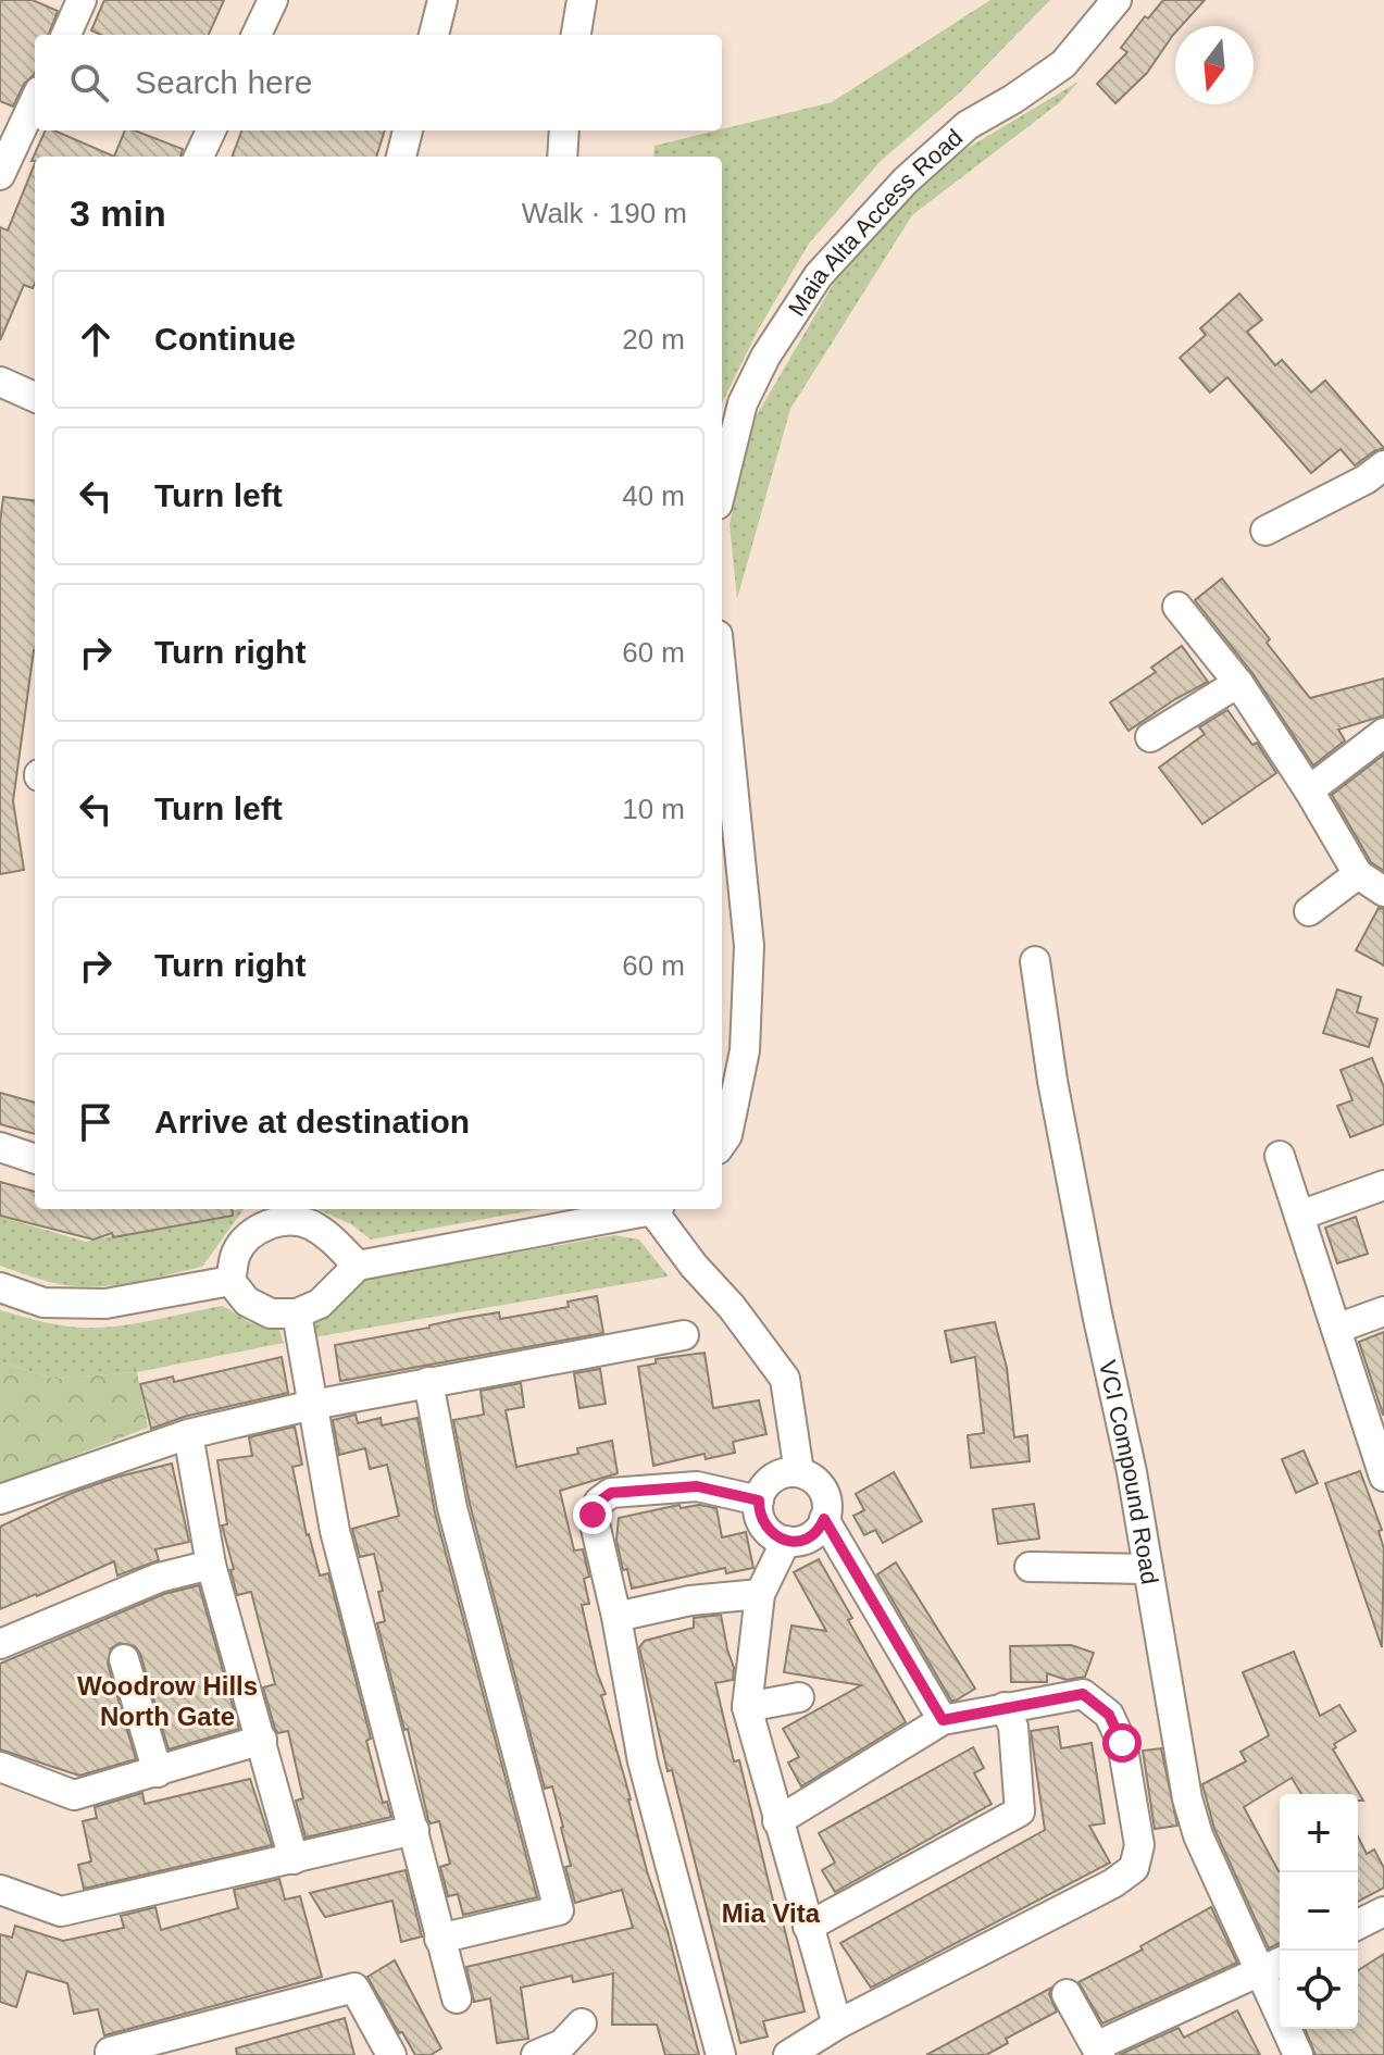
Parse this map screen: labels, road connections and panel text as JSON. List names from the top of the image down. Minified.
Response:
{"streets":{"street":["Maia Alta Access Road","VCI Compound Road"]},"districts":["Woodrow Hills North Gate","Mia Vita"],"north":"bottom","page":{"search":"Search here","heading":["3 min","Walk · 190 m"],"list":[["Continue","20 m"],["Turn left","40 m"],["Turn right","60 m"],["Turn left","10 m"],["Turn right","60 m"],"Arrive at destination"],"map_buttons":["+","−"]}}
